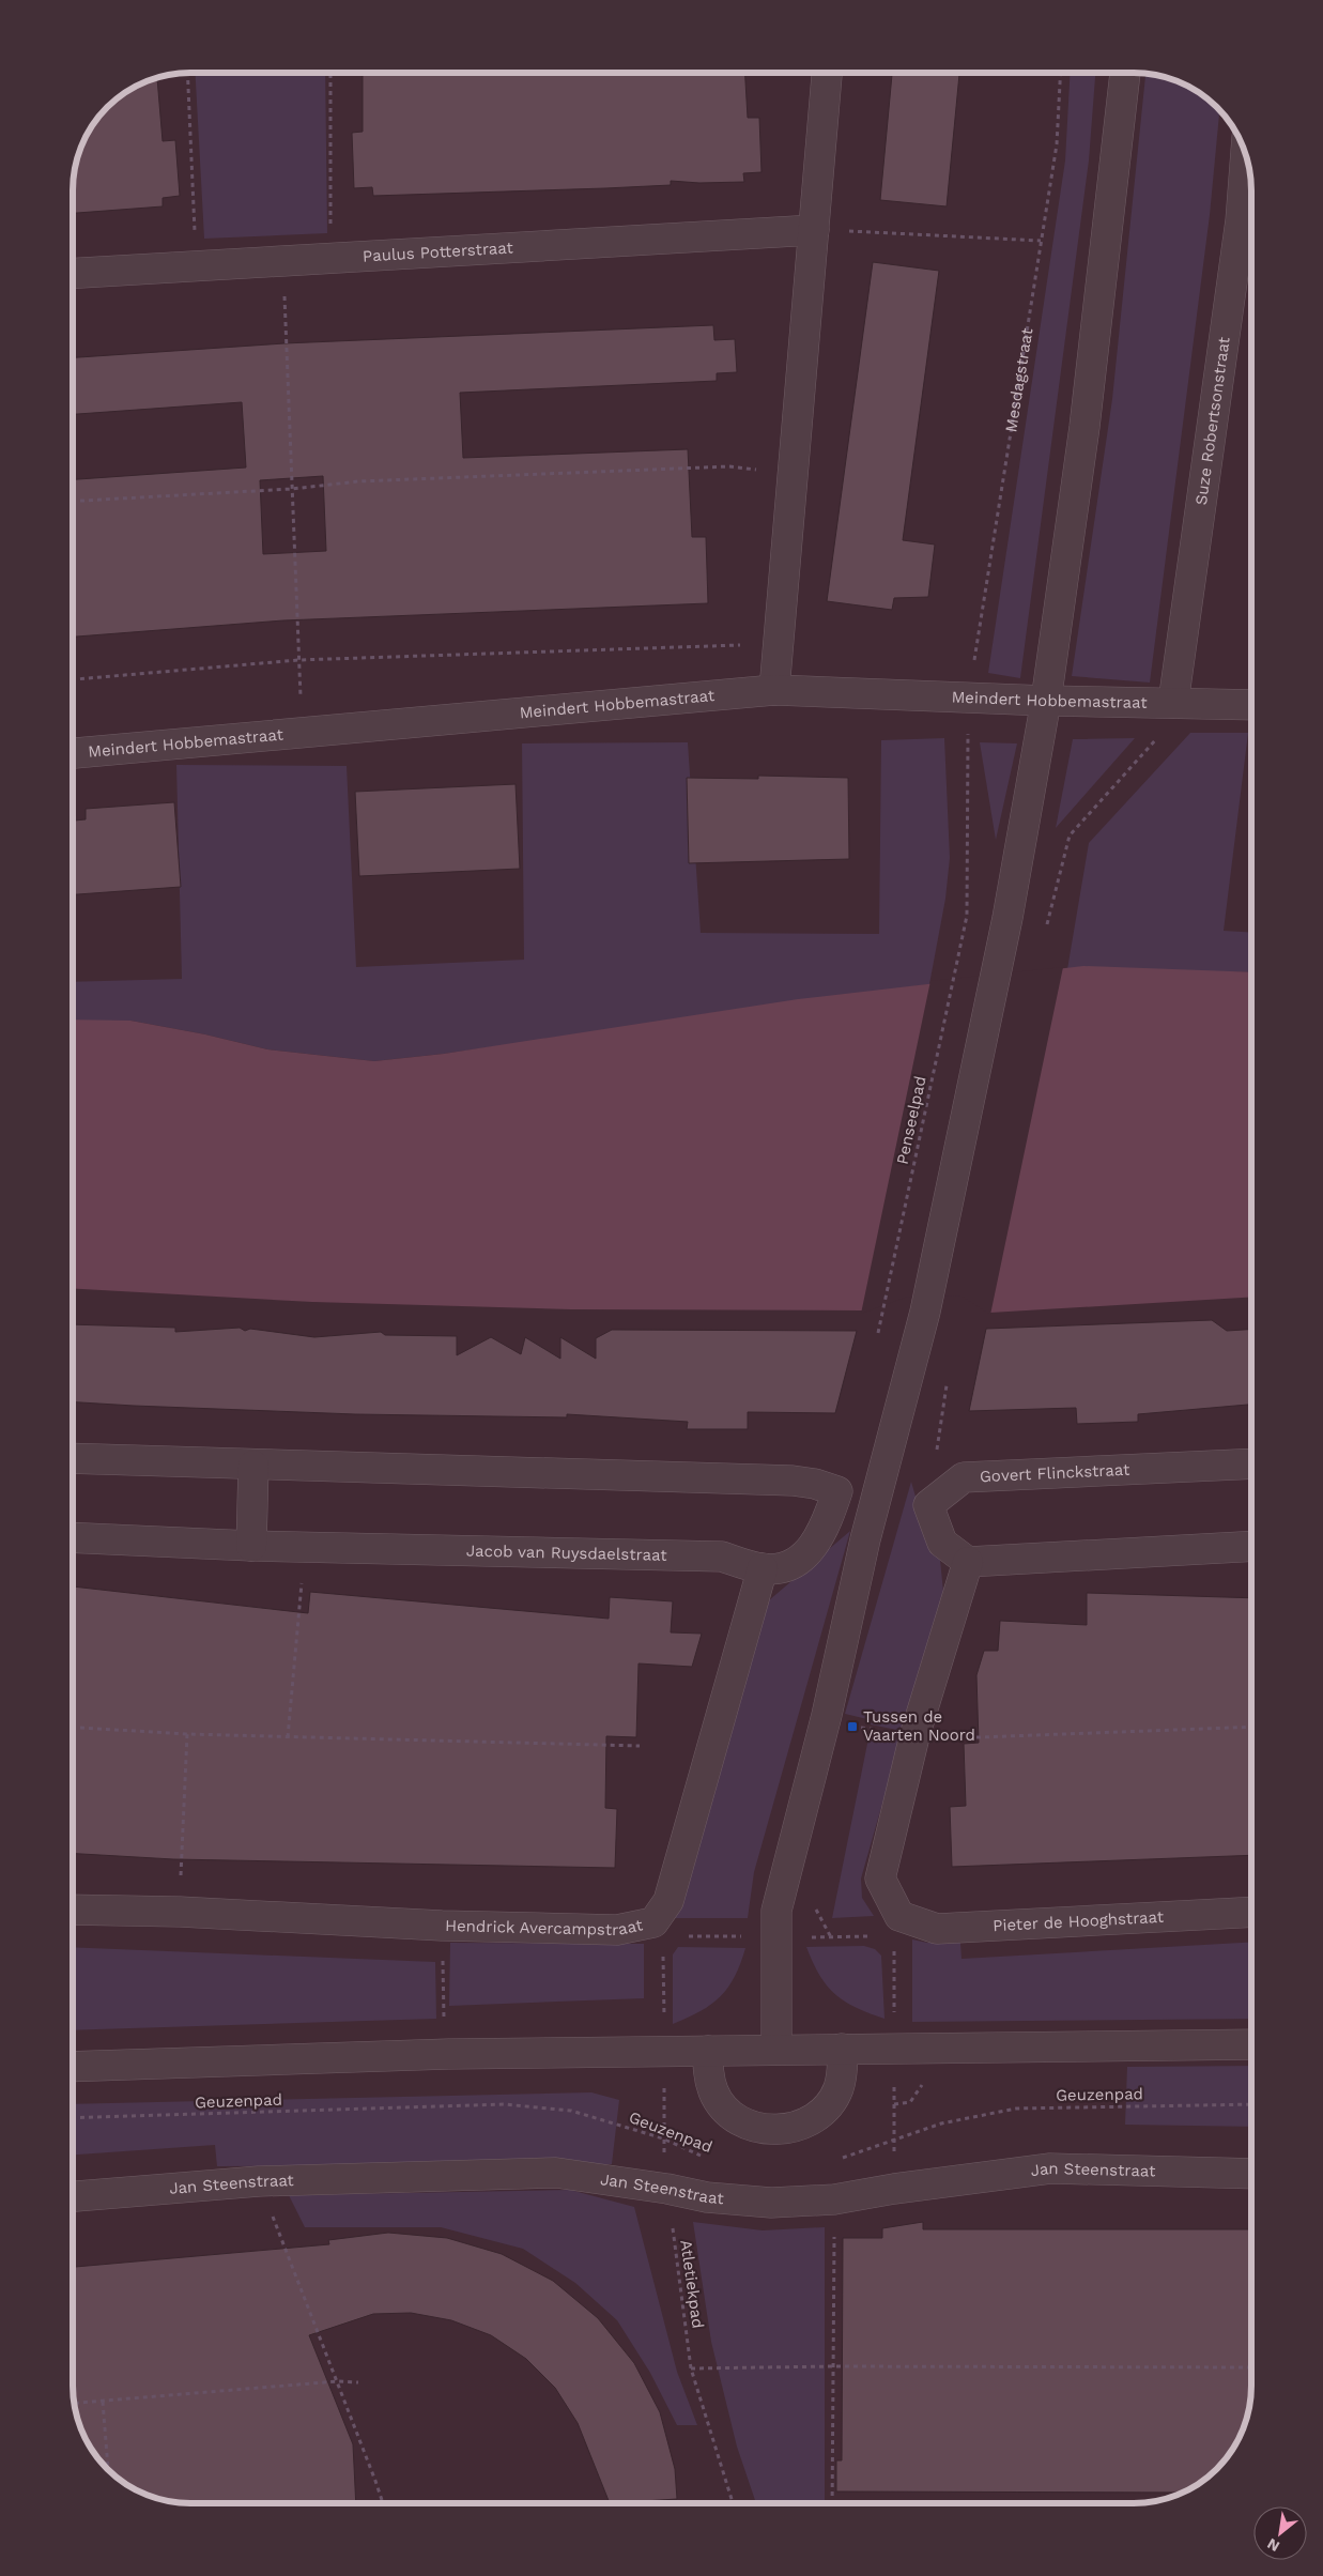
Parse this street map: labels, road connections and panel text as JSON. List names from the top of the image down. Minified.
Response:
{"streets":{"street":["Paulus Potterstraat","Suze Robertsonstraat","Meindert Hobbemastraat","Govert Flinckstraat","Jacob van Ruysdaelstraat","Pieter de Hooghstraat","Hendrick Avercampstraat","Jan Steenstraat"],"path":["Mesdagstraat","Penseelpad","Geuzenpad","Atletiekpad"]},"crossings":[["Mesdagstraat","Meindert Hobbemastraat"],["Mesdagstraat","Penseelpad"],["Suze Robertsonstraat","Meindert Hobbemastraat"],["Jacob van Ruysdaelstraat","Hendrick Avercampstraat"],["Geuzenpad","Atletiekpad"],["Jan Steenstraat","Atletiekpad"]],"places":{"transit":["Tussen de Vaarten Noord"]},"north":"bottom left"}
